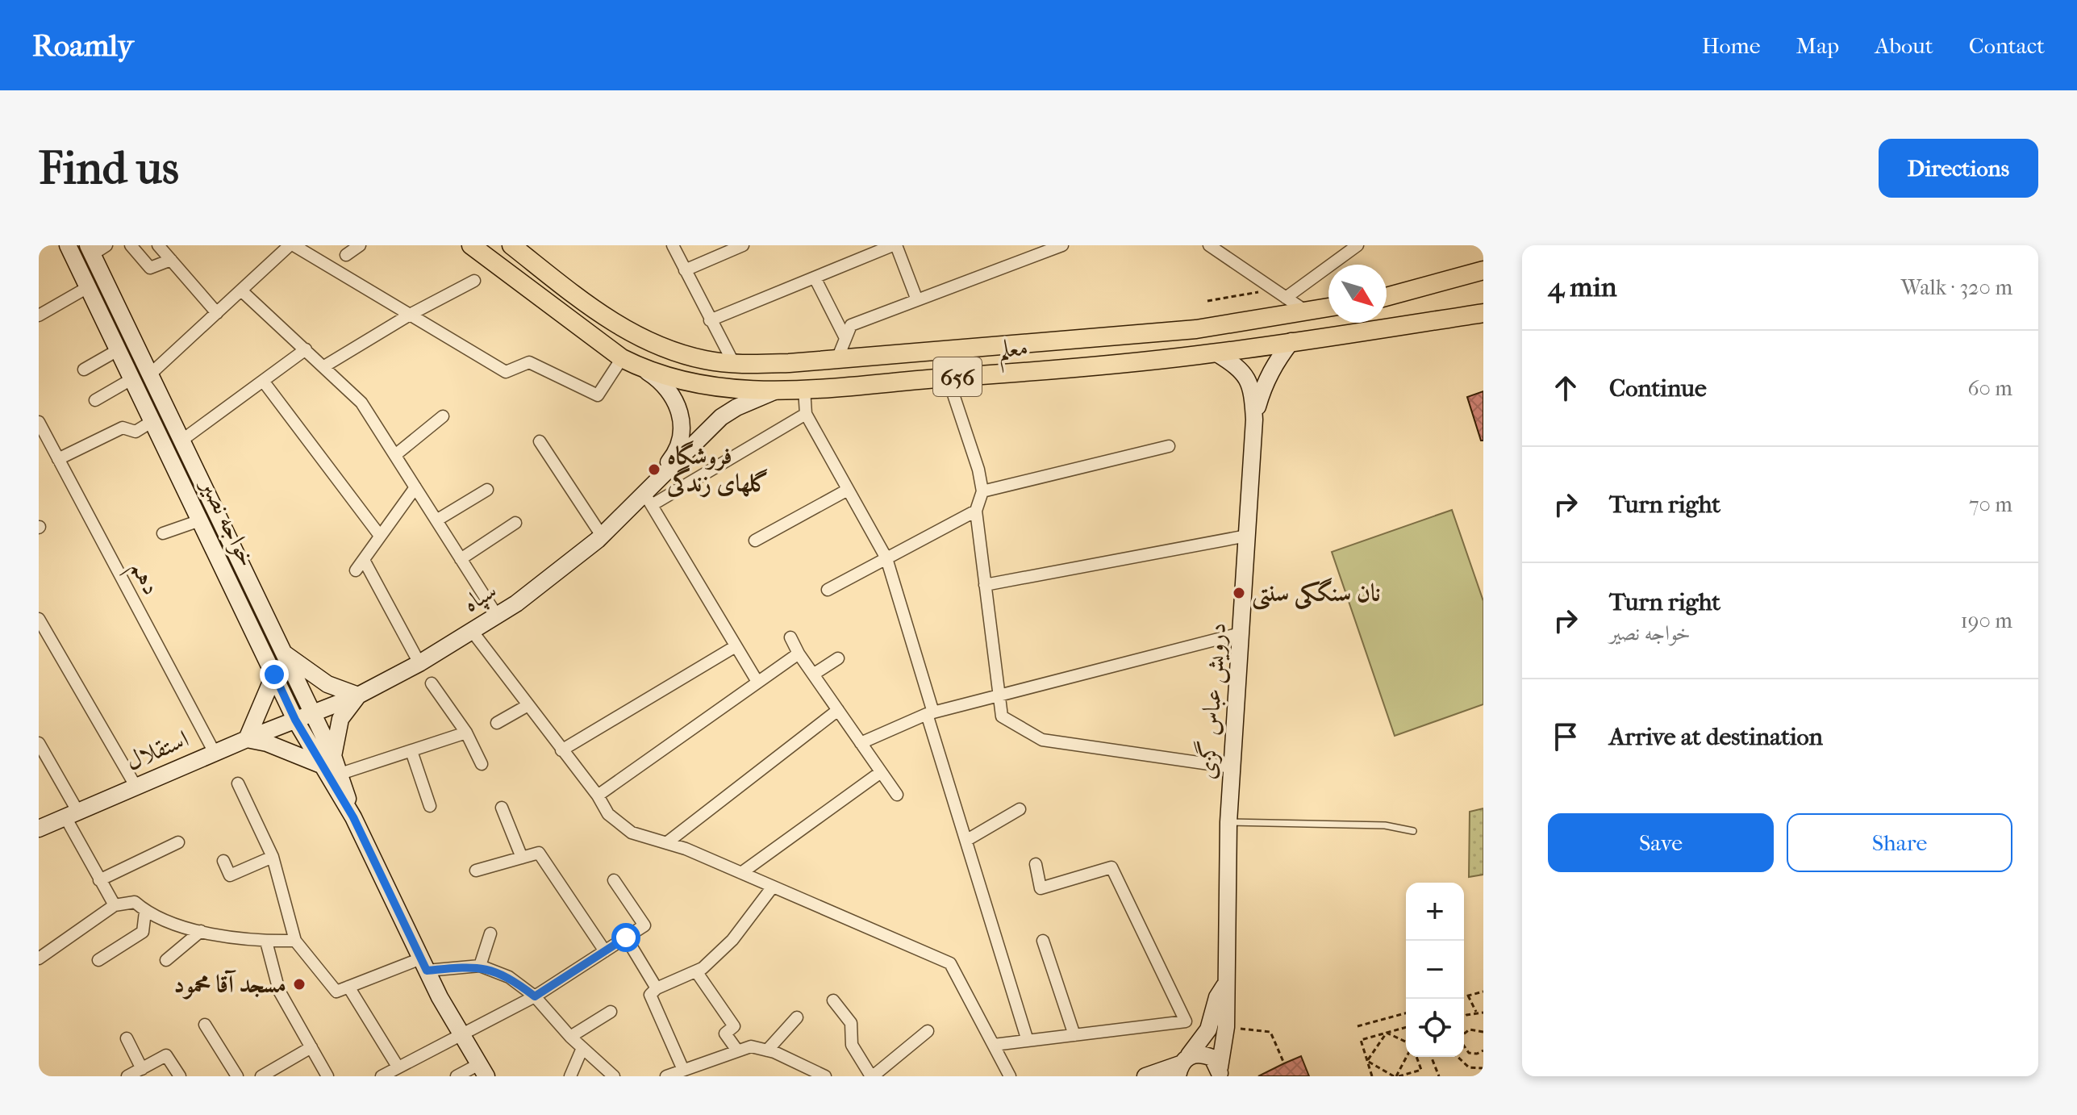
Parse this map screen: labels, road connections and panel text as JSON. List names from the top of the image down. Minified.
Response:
{"streets":{"main road":["معلم","656"],"street":["خواجه نصیر","دهم","سپاه","درویش عباس گزی","استقلال"]},"crossings":[["خواجه نصیر","سپاه"],["خواجه نصیر","استقلال"],["دهم","استقلال"],["سپاه","استقلال"]],"places":["فروشگاه گلهای زندگی","نان سنگکی سنتی","مسجد آقا محمود"],"north":"bottom right","page":{"header":"Roamly","nav":["Home","Map","About","Contact"],"buttons":["Directions",["Save","Share"]],"title":"Find us","heading":["4 min","Walk · 320 m"],"list":[["Continue","60 m"],["Turn right","70 m"],["Turn right","خواجه نصیر","190 m"],"Arrive at destination"],"map_buttons":["+","−"]}}
